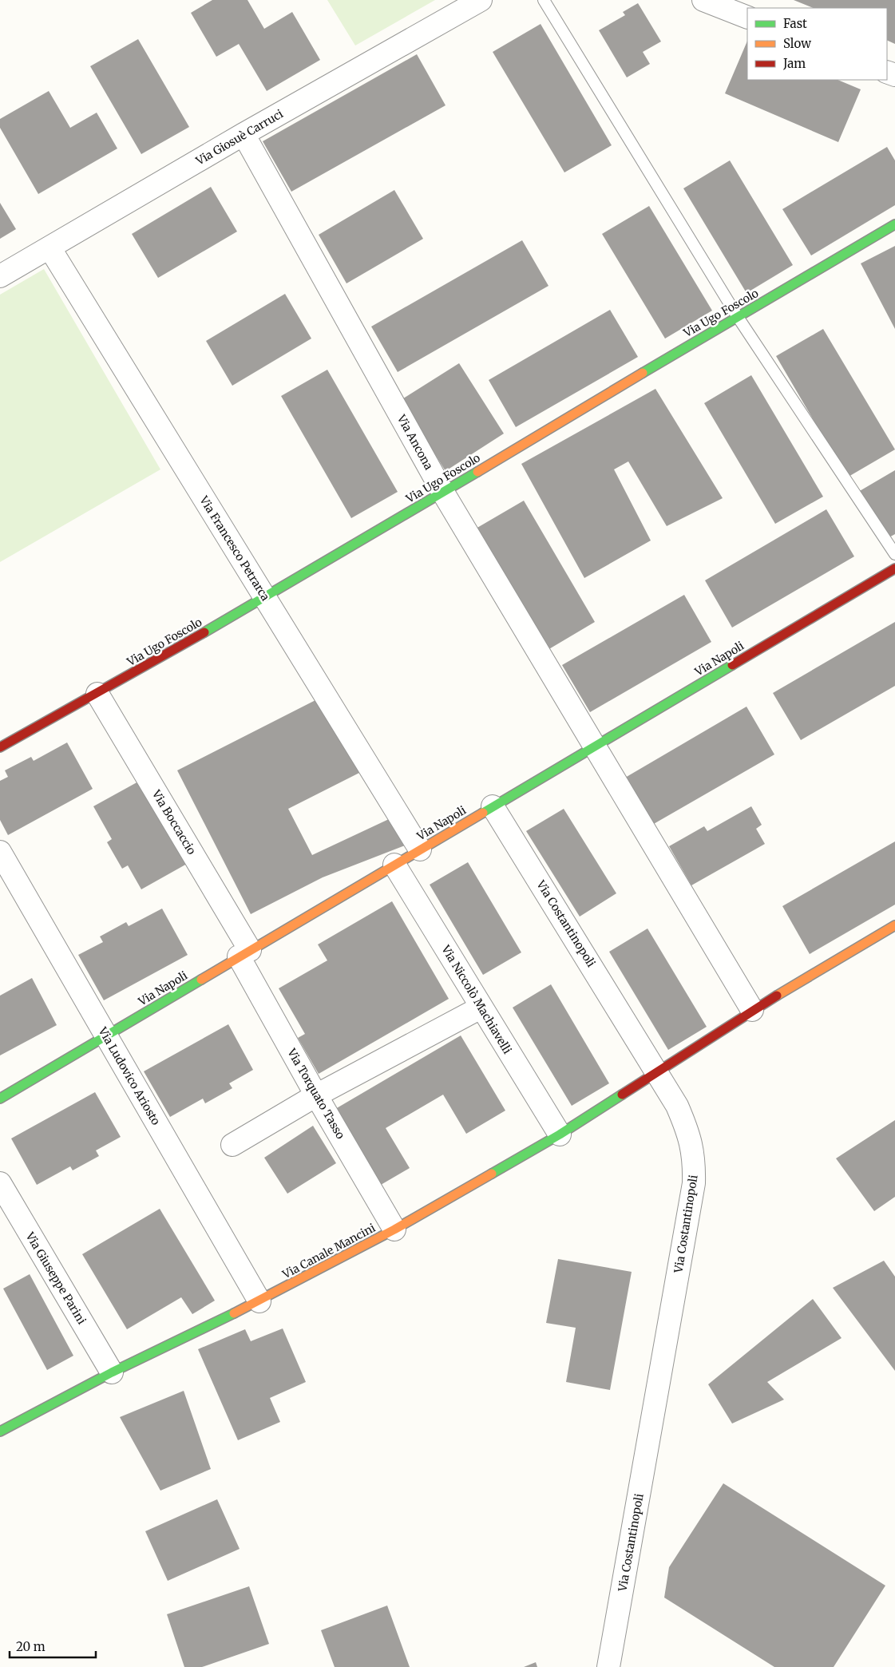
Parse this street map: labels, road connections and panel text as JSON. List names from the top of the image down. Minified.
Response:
{"streets":{"street":["Via Giosuè Carruci","Via Ugo Foscolo","Via Ancona","Via Francesco Petrarca","Via Napoli","Via Boccaccio","Via Costantinopoli","Via Niccolò Machiavelli","Via Ludovico Ariosto","Via Torquato Tasso","Via Canale Mancini","Via Giuseppe Parini"]},"crossings":[["Via Giosuè Carruci","Via Ancona"],["Via Giosuè Carruci","Via Francesco Petrarca"],["Via Ugo Foscolo","Via Ancona"],["Via Ugo Foscolo","Via Francesco Petrarca"],["Via Ugo Foscolo","Via Boccaccio"],["Via Ancona","Via Napoli"],["Via Ancona","Via Canale Mancini"],["Via Francesco Petrarca","Via Napoli"],["Via Napoli","Via Boccaccio"],["Via Napoli","Via Costantinopoli"],["Via Napoli","Via Niccolò Machiavelli"],["Via Napoli","Via Ludovico Ariosto"],["Via Napoli","Via Torquato Tasso"],["Via Boccaccio","Via Torquato Tasso"],["Via Costantinopoli","Via Canale Mancini"],["Via Niccolò Machiavelli","Via Canale Mancini"],["Via Ludovico Ariosto","Via Canale Mancini"],["Via Torquato Tasso","Via Canale Mancini"],["Via Canale Mancini","Via Giuseppe Parini"]],"legend":["Fast","Slow","Jam"],"scale_bar":"20 m"}
